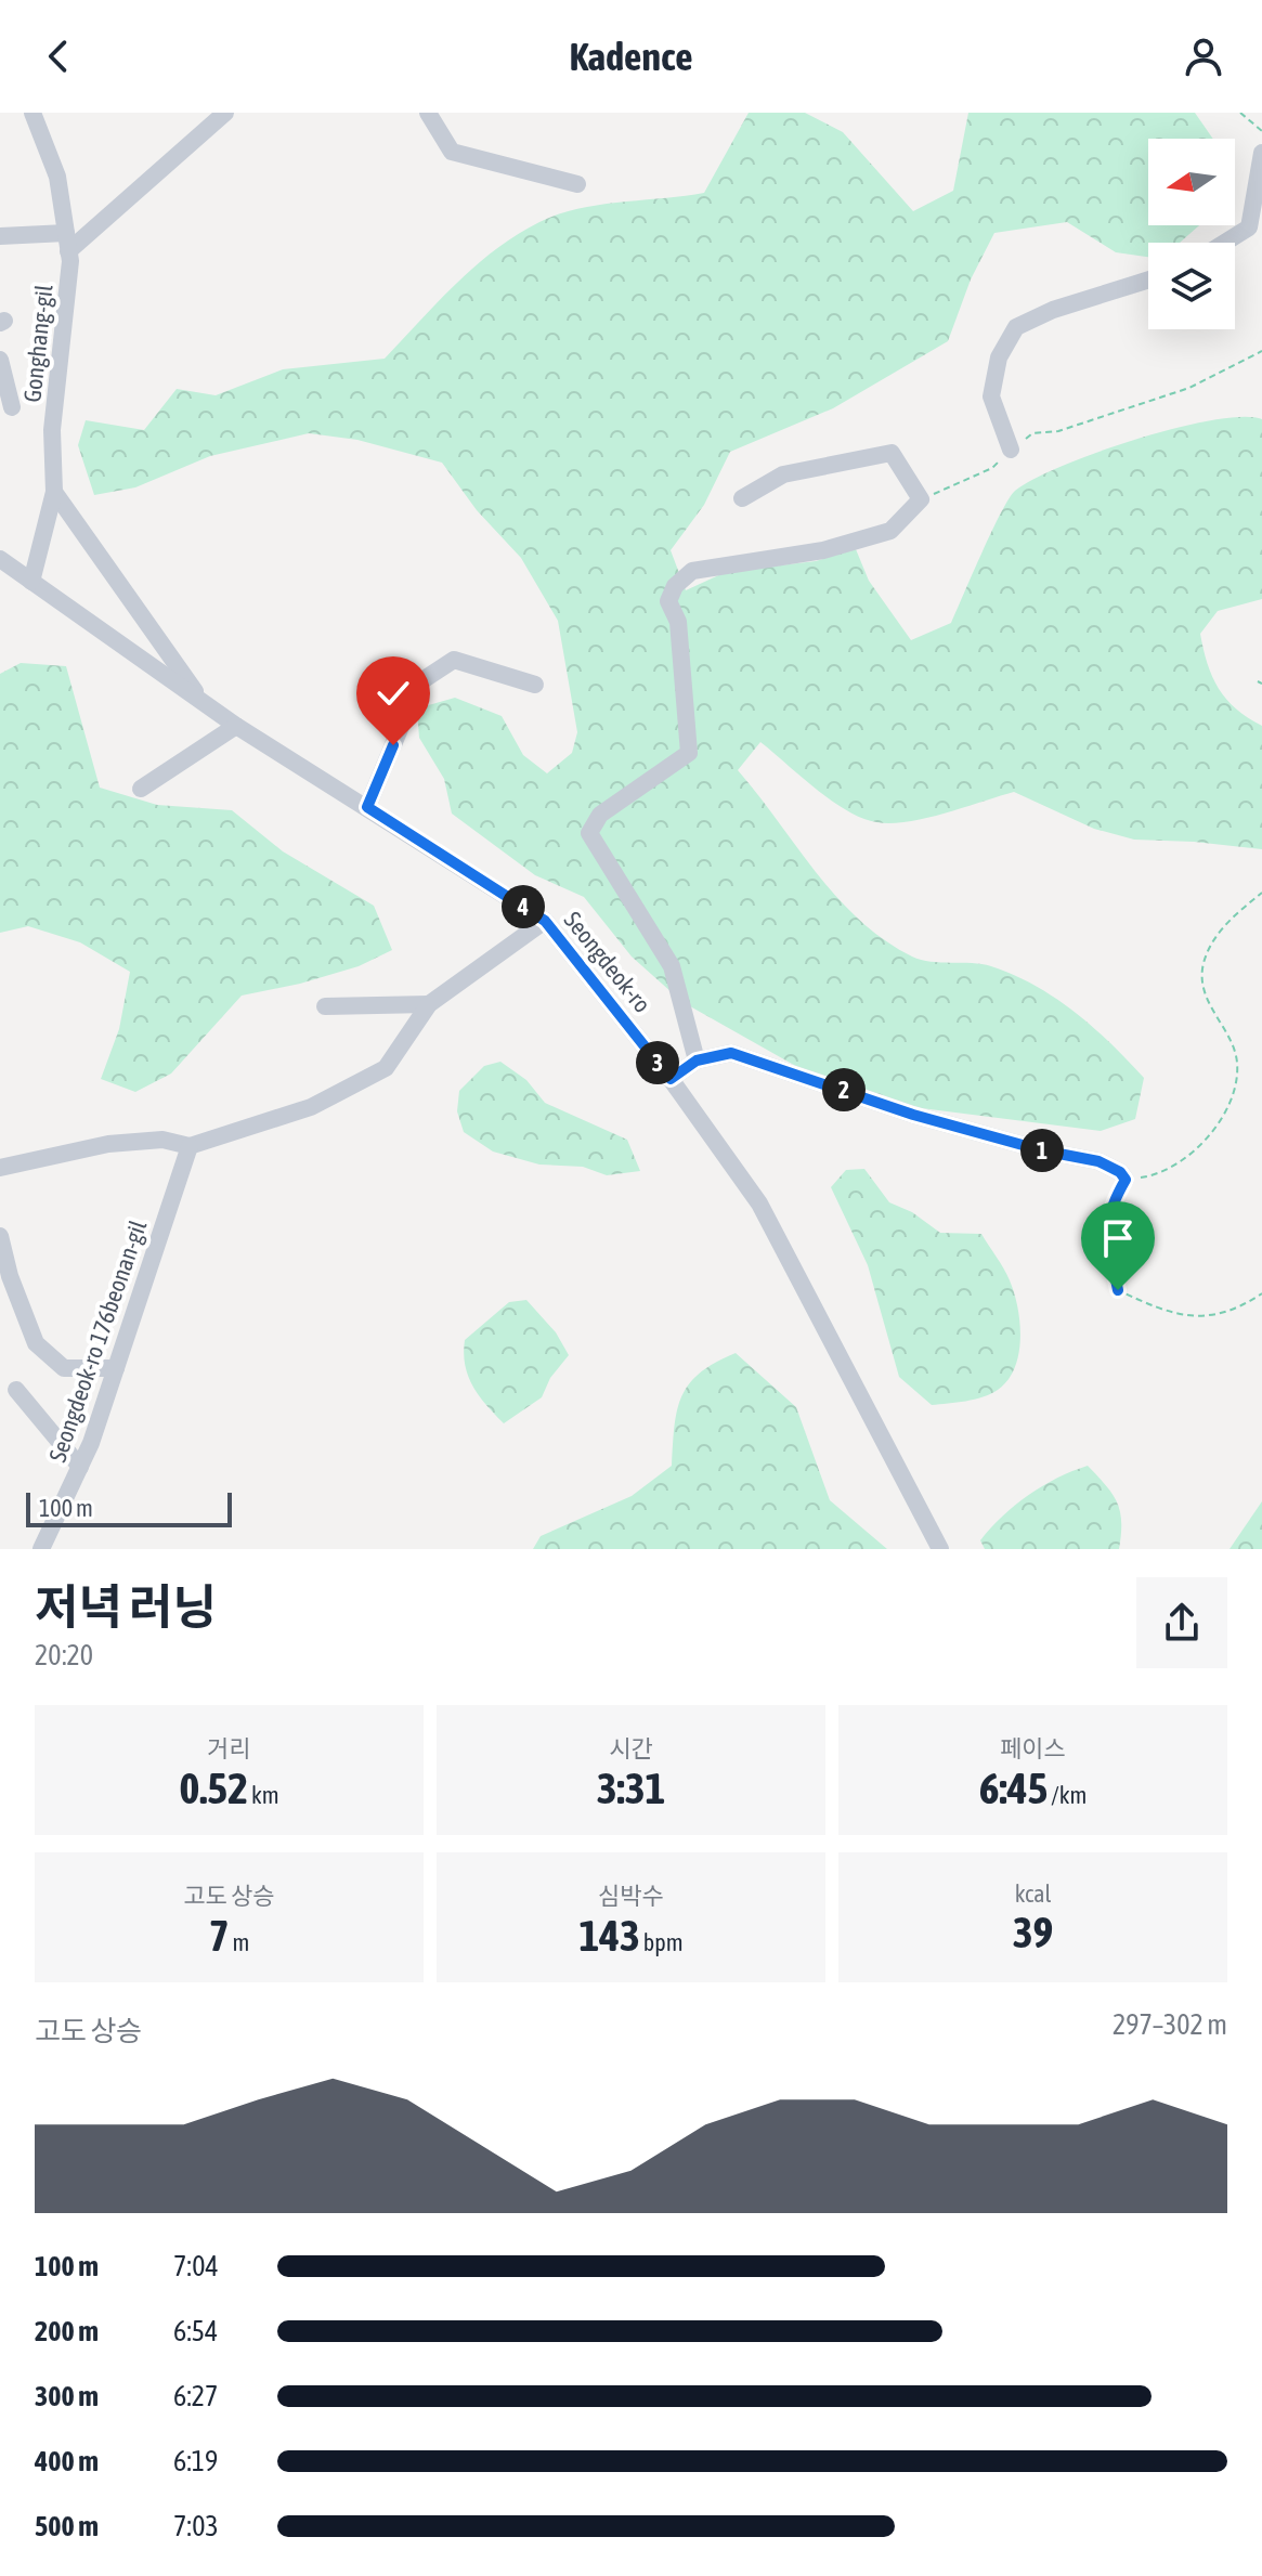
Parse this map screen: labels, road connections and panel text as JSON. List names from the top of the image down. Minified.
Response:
{"streets":{"street":["Gonghang-gil","Seongdeok-ro","Seongdeok-ro 176beonan-gil"]},"crossings":[["Gonghang-gil","Seongdeok-ro"]],"scale_bar":"100 m","north":"left","page":{"header":"Kadence","pins":["4","3","2","1"],"scale":"100 m","heading":["저녁 러닝","20:20"],"stats":[["거리","0.52 km"],["시간","3:31"],["페이스","6:45 /km"],["고도 상승","7 m"],["심박수","143 bpm"],["kcal","39"]],"chart":["고도 상승","297–302 m"],"list":[{"name":"100 m","note":"7:04"},{"name":"200 m","note":"6:54"},{"name":"300 m","note":"6:27"},{"name":"400 m","note":"6:19"},{"name":"500 m","note":"7:03"}]}}
